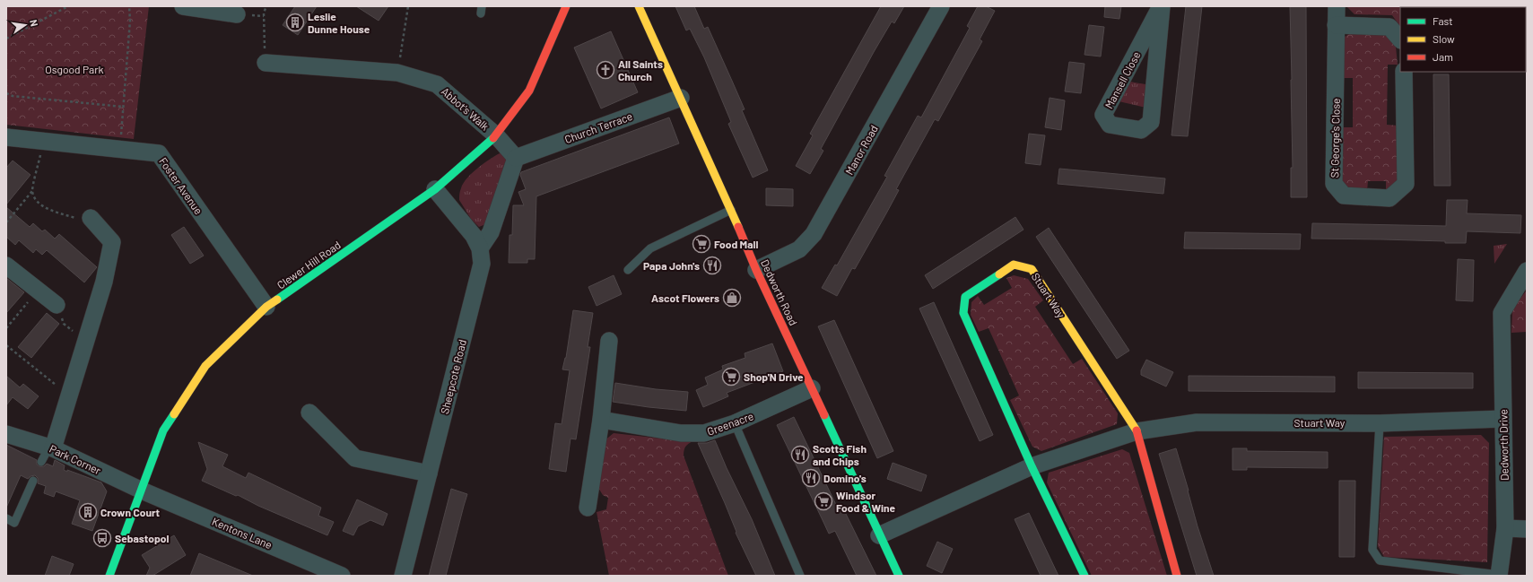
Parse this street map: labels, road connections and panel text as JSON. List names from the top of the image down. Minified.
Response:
{"streets":{"street":["Mansell Close","Abbot's Walk","Church Terrace","St George's Close","Manor Road","Foster Avenue","Clewer Hill Road","Dedworth Road","Stuart Way","Sheepcote Road","Greenacre","Dedworth Drive","Park Corner","Kentons Lane"]},"crossings":[["Abbot's Walk","Church Terrace"],["Abbot's Walk","Clewer Hill Road"],["Church Terrace","Dedworth Road"],["Manor Road","Dedworth Road"],["Foster Avenue","Clewer Hill Road"],["Clewer Hill Road","Sheepcote Road"],["Clewer Hill Road","Park Corner"],["Clewer Hill Road","Kentons Lane"],["Dedworth Road","Stuart Way"],["Dedworth Road","Greenacre"],["Stuart Way","Dedworth Drive"],["Park Corner","Kentons Lane"]],"parks":["Osgood Park"],"places":{"building":["Leslie Dunne House","Crown Court"],"church":["All Saints Church"],"supermarket":["Food Mall","Shop'N Drive","Windsor Food & Wine"],"restaurant":["Papa John's","Scotts Fish and Chips","Domino's"],"shop":["Ascot Flowers"],"bus stop":["Sebastopol"]},"legend":["Fast","Slow","Jam"],"north":"right"}
